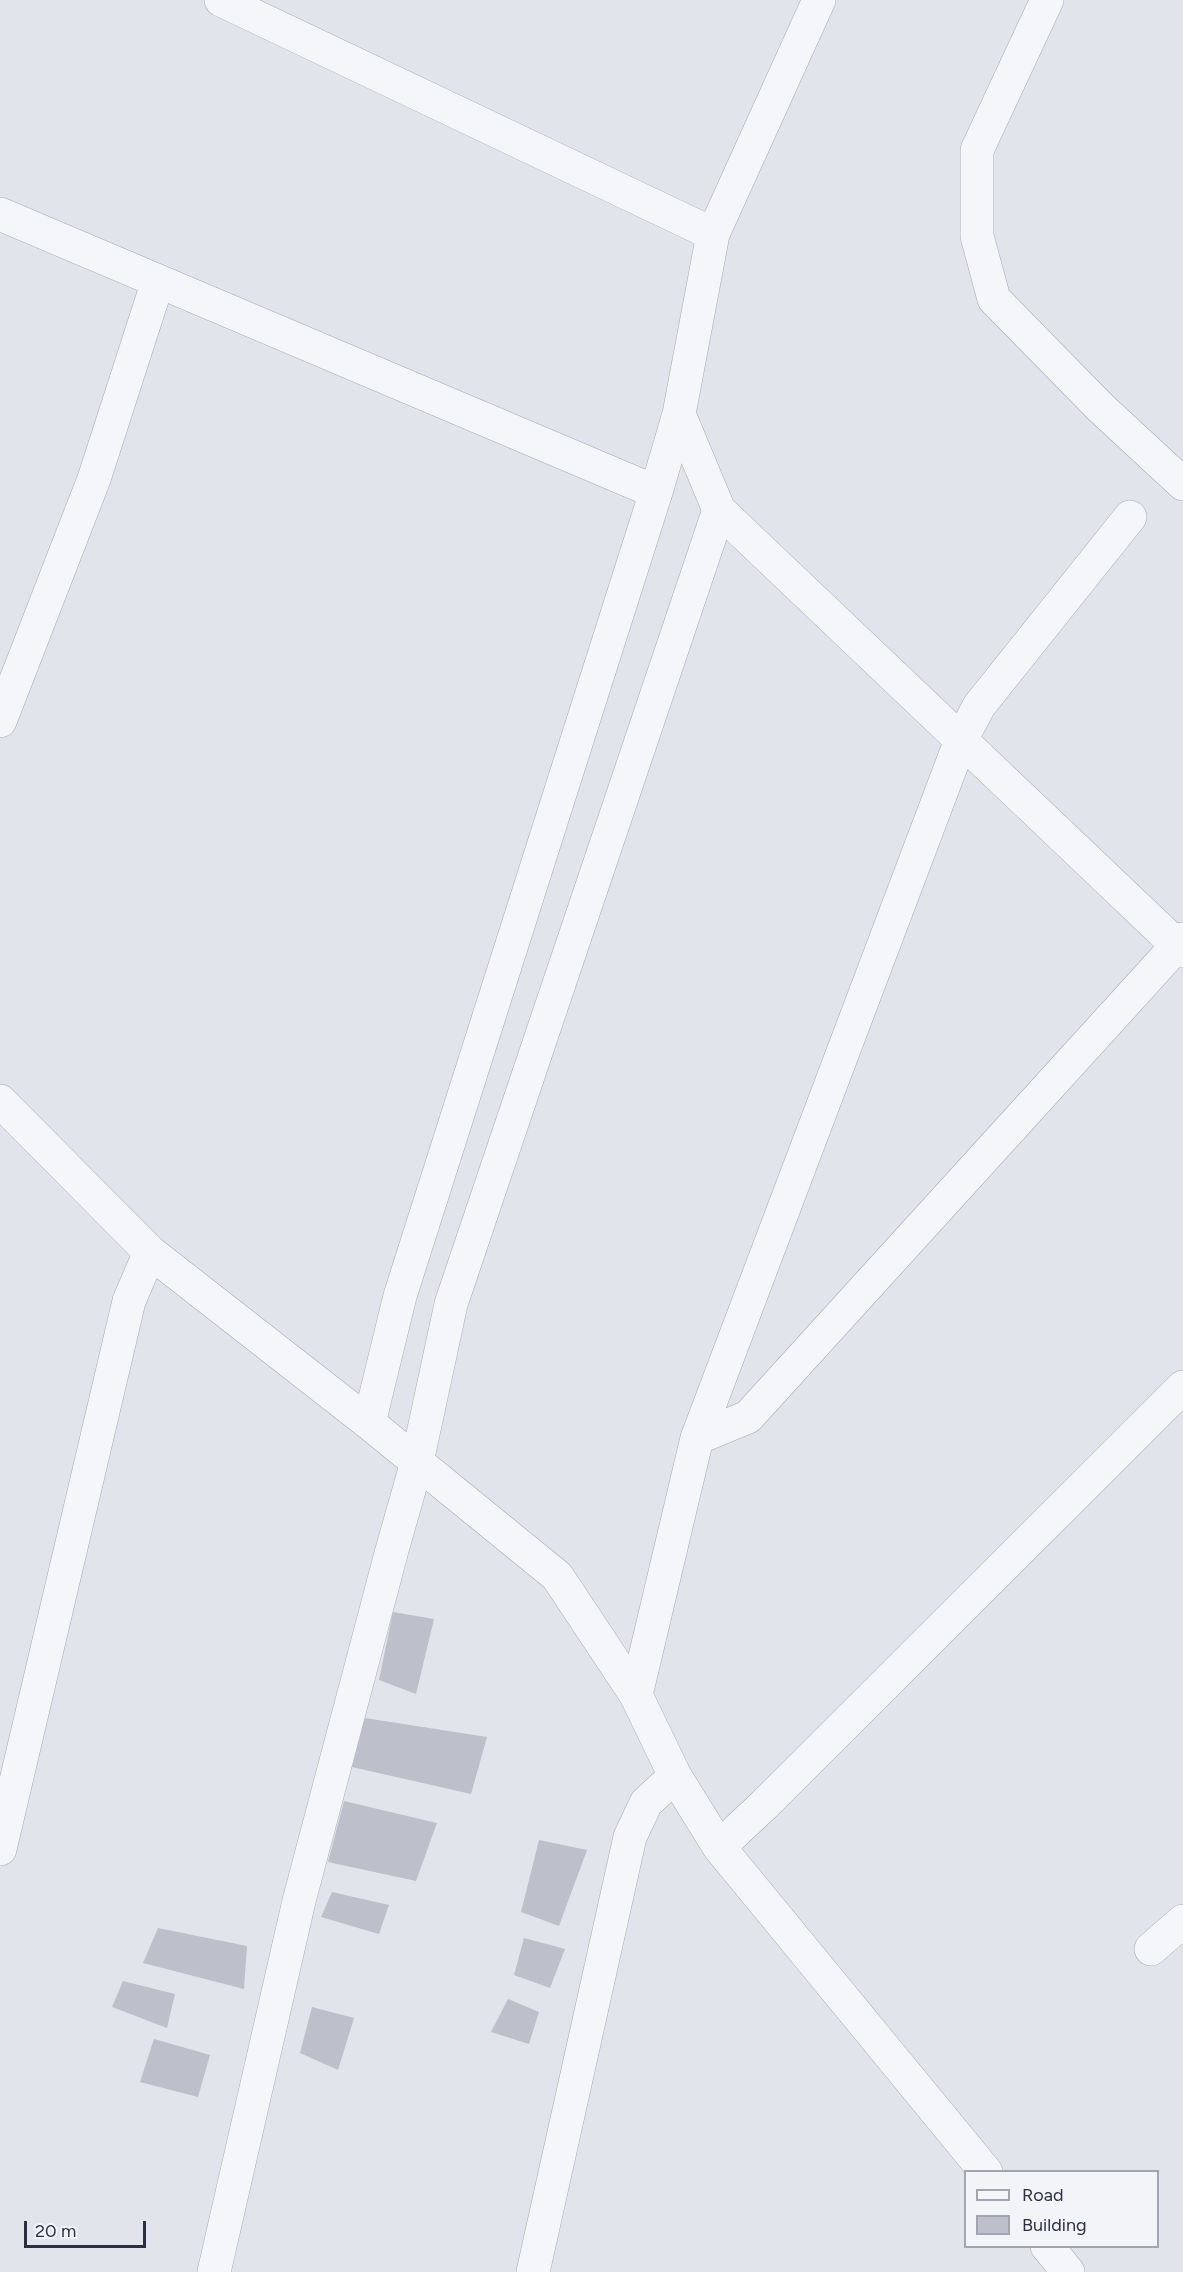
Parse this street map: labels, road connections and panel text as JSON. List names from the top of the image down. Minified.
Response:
{"legend":["Road","Building"],"scale_bar":"20 m"}
